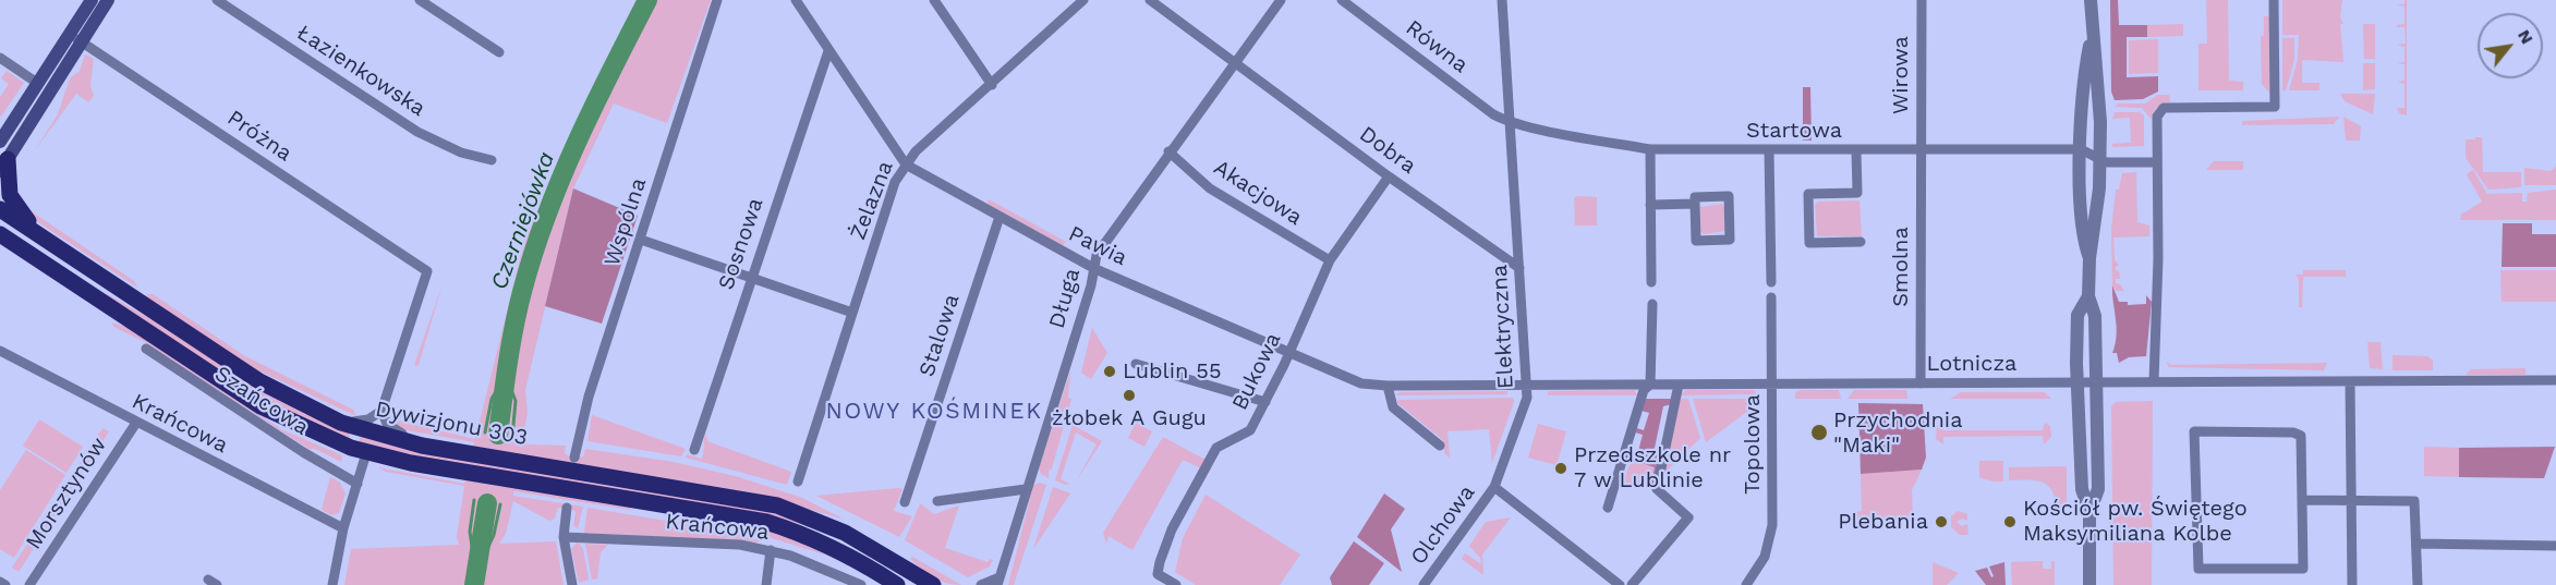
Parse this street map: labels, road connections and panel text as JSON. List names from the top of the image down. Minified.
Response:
{"streets":{"main road":["Dywizjonu 303"],"street":["Równa","Łazienkowska","Wirowa","Startowa","Próżna","Dobra","Akacjowa","Żelazna","Wspólna","Sosnowa","Pawia","Smolna","Długa","Elektryczna","Stalowa","Lotnicza","Bukowa","Szańcowa","Krańcowa","Topolowa","Morsztynów","Olchowa"]},"crossings":[["Równa","Startowa"],["Równa","Elektryczna"],["Wirowa","Startowa"],["Wirowa","Smolna"],["Startowa","Smolna"],["Startowa","Elektryczna"],["Dobra","Długa"],["Dobra","Elektryczna"],["Dobra","Bukowa"],["Akacjowa","Długa"],["Akacjowa","Bukowa"],["Żelazna","Pawia"],["Sosnowa","Pawia"],["Pawia","Długa"],["Pawia","Stalowa"],["Pawia","Lotnicza"],["Pawia","Bukowa"],["Smolna","Lotnicza"],["Elektryczna","Lotnicza"],["Elektryczna","Olchowa"],["Lotnicza","Topolowa"],["Krańcowa","Morsztynów"]],"districts":["NOWY KOŚMINEK"],"water":["Czerniejówka"],"places":["Lublin 55","żłobek A Gugu","Przychodnia \"Maki\"","Przedszkole nr 7 w Lublinie","Plebania","Kościół pw. Świętego Maksymiliana Kolbe"],"north":"top right"}
